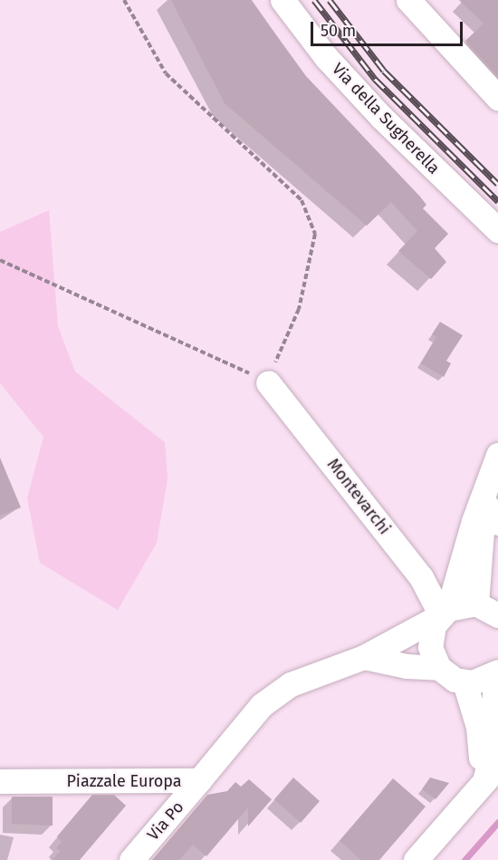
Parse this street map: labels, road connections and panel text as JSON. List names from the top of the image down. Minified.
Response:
{"streets":{"street":["Via della Sugherella","Montevarchi","Piazzale Europa","Via Po"]},"crossings":[["Montevarchi","Piazzale Europa"],["Piazzale Europa","Via Po"]],"scale_bar":"50 m"}
